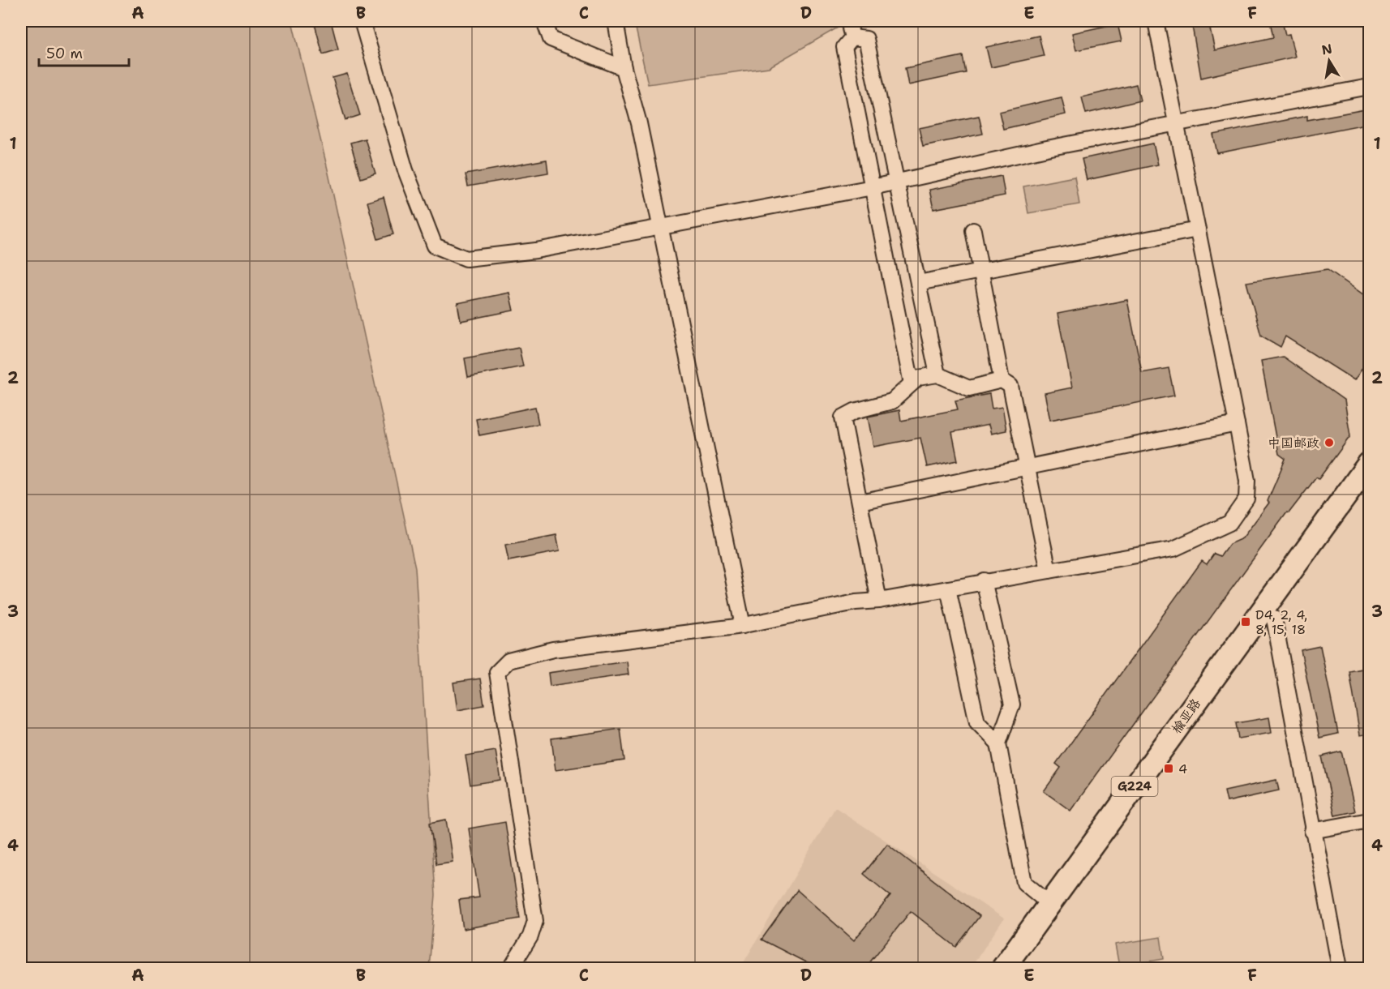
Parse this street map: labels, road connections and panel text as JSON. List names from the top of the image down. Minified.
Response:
{"streets":{"highway":["榆亚路","G224"]},"places":{"other":["中国邮政"],"transit":["D4, 2, 4, 8, 15, 18","4"]},"scale_bar":"50 m","north":"top","grid":{"columns":["A","B","C","D","E","F"],"rows":["1","2","3","4"]}}
